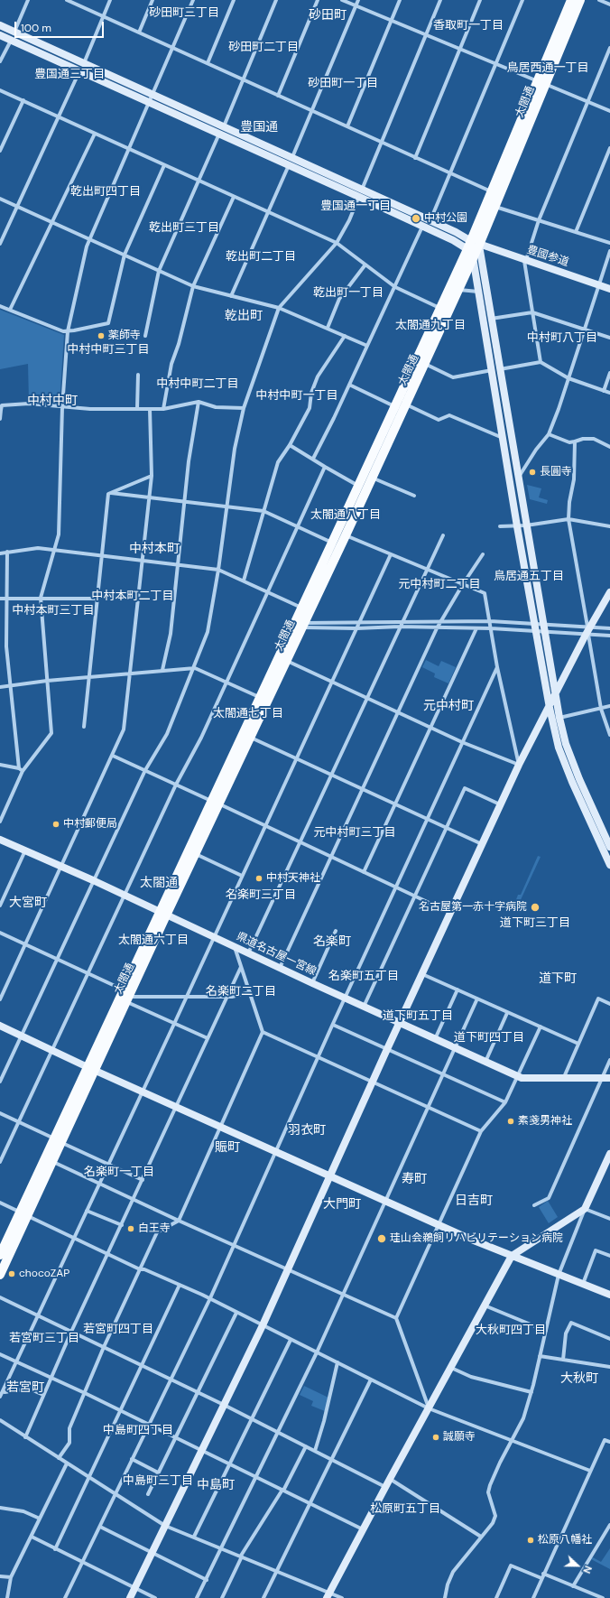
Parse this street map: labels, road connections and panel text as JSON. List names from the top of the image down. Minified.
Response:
{"streets":{"main road":["太閤通"],"street":["豊國参道","県道名古屋一宮線"]},"crossings":[["太閤通","豊國参道"],["太閤通","県道名古屋一宮線"]],"districts":["砂田町三丁目","砂田町","香取町一丁目","砂田町二丁目","鳥居西通一丁目","豊国通三丁目","砂田町一丁目","豊国通","乾出町四丁目","豊国通一丁目","乾出町三丁目","乾出町二丁目","乾出町一丁目","乾出町","太閤通九丁目","中村町八丁目","中村中町三丁目","中村中町二丁目","中村中町一丁目","中村中町","太閤通八丁目","中村本町","鳥居通五丁目","元中村町二丁目","中村本町二丁目","中村本町三丁目","元中村町","太閤通七丁目","元中村町三丁目","太閤通","名楽町三丁目","大宮町","道下町三丁目","太閤通六丁目","名楽町","名楽町五丁目","道下町","名楽町二丁目","道下町五丁目","道下町四丁目","羽衣町","賑町","名楽町一丁目","寿町","日吉町","大門町","若宮町四丁目","大秋町四丁目","若宮町三丁目","大秋町","若宮町","中島町四丁目","中島町三丁目","中島町","松原町五丁目"],"places":["中村公園","薬師寺","長圓寺","中村郵便局","中村天神社","名古屋第一赤十字病院","素戔男神社","白王寺","珪山会鵜飼リハビリテーション病院","chocoZAP","誠願寺","松原八幡社"],"scale_bar":"100 m","north":"right"}
